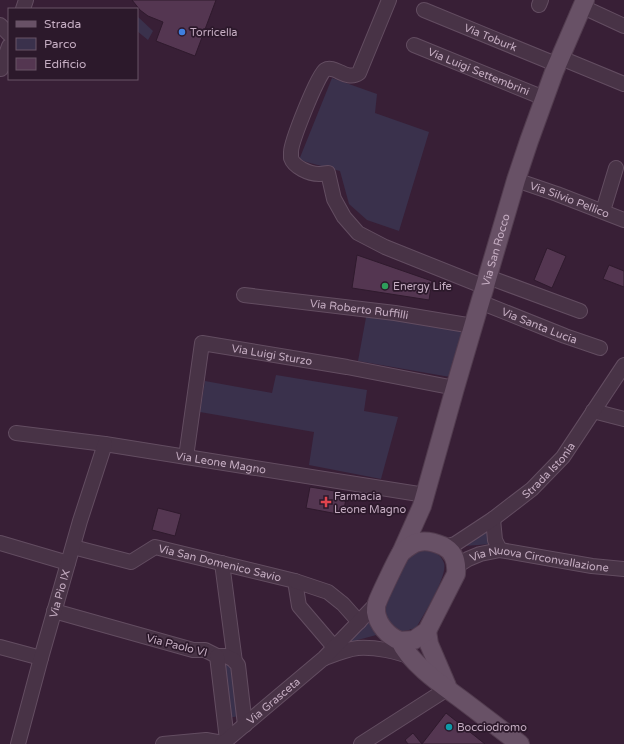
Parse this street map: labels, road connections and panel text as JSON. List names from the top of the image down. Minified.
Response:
{"streets":{"main road":["Via San Rocco"],"street":["Via Toburk","Via Luigi Settembrini","Via Silvio Pellico","Via Roberto Ruffilli","Via Santa Lucia","Via Luigi Sturzo","Via Leone Magno","Strada Istonia","Via San Domenico Savio","Via Nuova Circonvallazione","Via Pio IX","Via Paolo VI","Via Grasceta"]},"crossings":[["Via Toburk","Via San Rocco"],["Via Luigi Settembrini","Via San Rocco"],["Via Silvio Pellico","Via San Rocco"],["Via San Rocco","Via Roberto Ruffilli"],["Via San Rocco","Via Santa Lucia"],["Via San Rocco","Via Luigi Sturzo"],["Via San Rocco","Via Leone Magno"],["Via Luigi Sturzo","Via Leone Magno"],["Via Leone Magno","Via Pio IX"],["Strada Istonia","Via Nuova Circonvallazione"],["Via San Domenico Savio","Via Pio IX"],["Via Pio IX","Via Paolo VI"],["Via Paolo VI","Via Grasceta"]],"places":{"other":["Torricella","Energy Life","Bocciodromo"],"health":["Farmacia Leone Magno"]},"legend":["Strada","Parco","Edificio"]}
